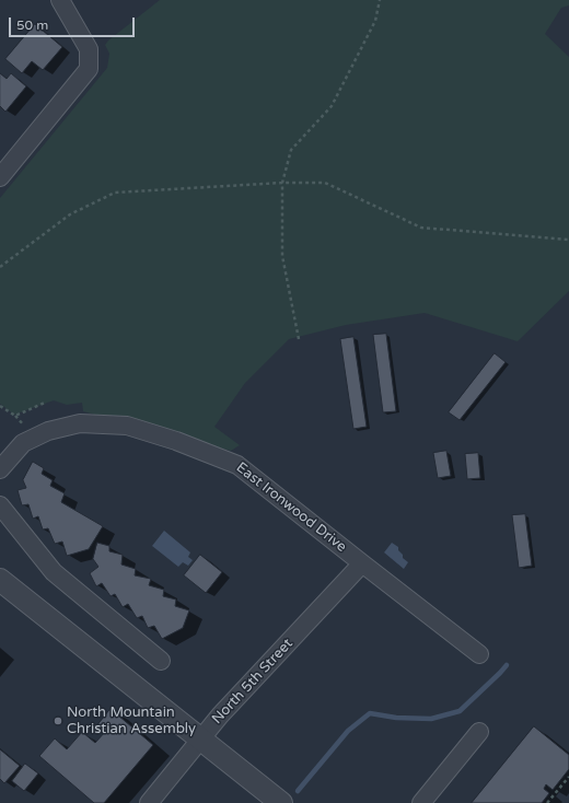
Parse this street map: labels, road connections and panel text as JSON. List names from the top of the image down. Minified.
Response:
{"streets":{"street":["East Ironwood Drive","North 5th Street"]},"crossings":[["East Ironwood Drive","North 5th Street"]],"places":["North Mountain Christian Assembly"],"scale_bar":"50 m"}
